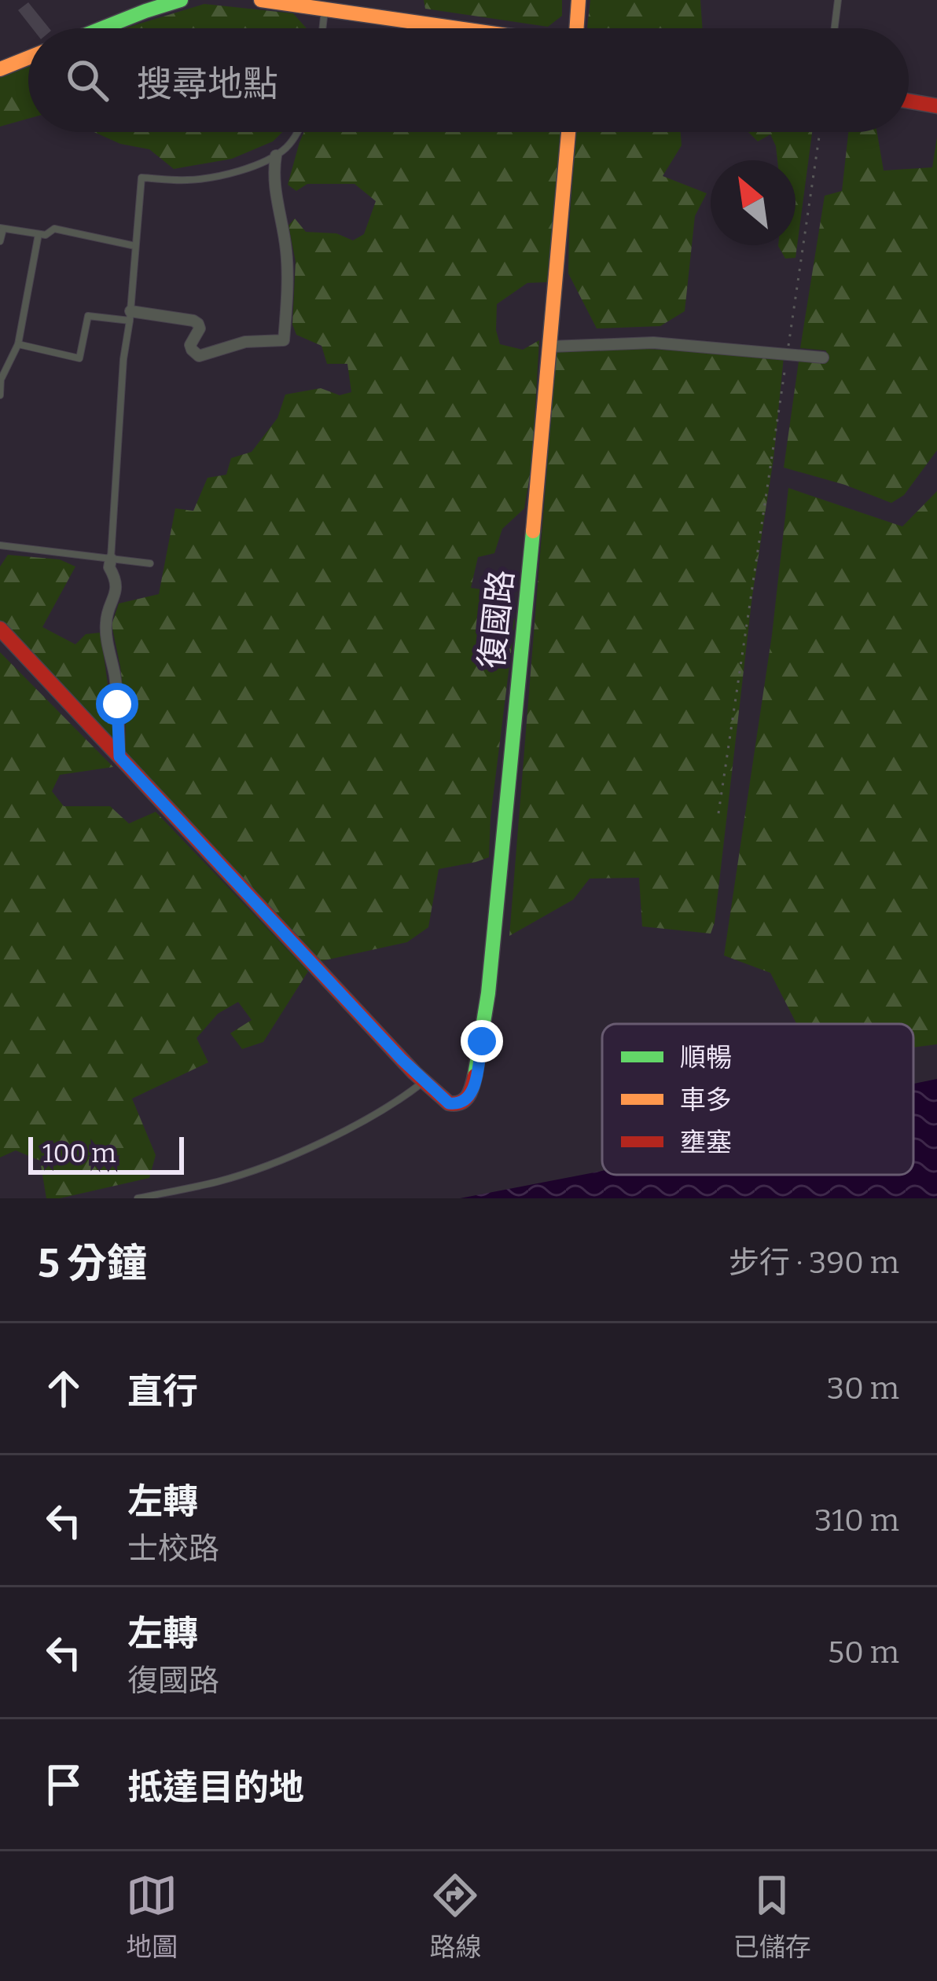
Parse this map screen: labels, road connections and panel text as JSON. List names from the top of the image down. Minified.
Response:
{"streets":{"street":["復國路"]},"legend":["順暢","車多","壅塞"],"scale_bar":"100 m","north":"top left","page":{"search":"搜尋地點","scale":"100 m","heading":["5 分鐘","步行 · 390 m"],"list":[["直行","30 m"],["左轉","士校路","310 m"],["左轉","復國路","50 m"],"抵達目的地"],"nav":["地圖","路線","已儲存"]}}
